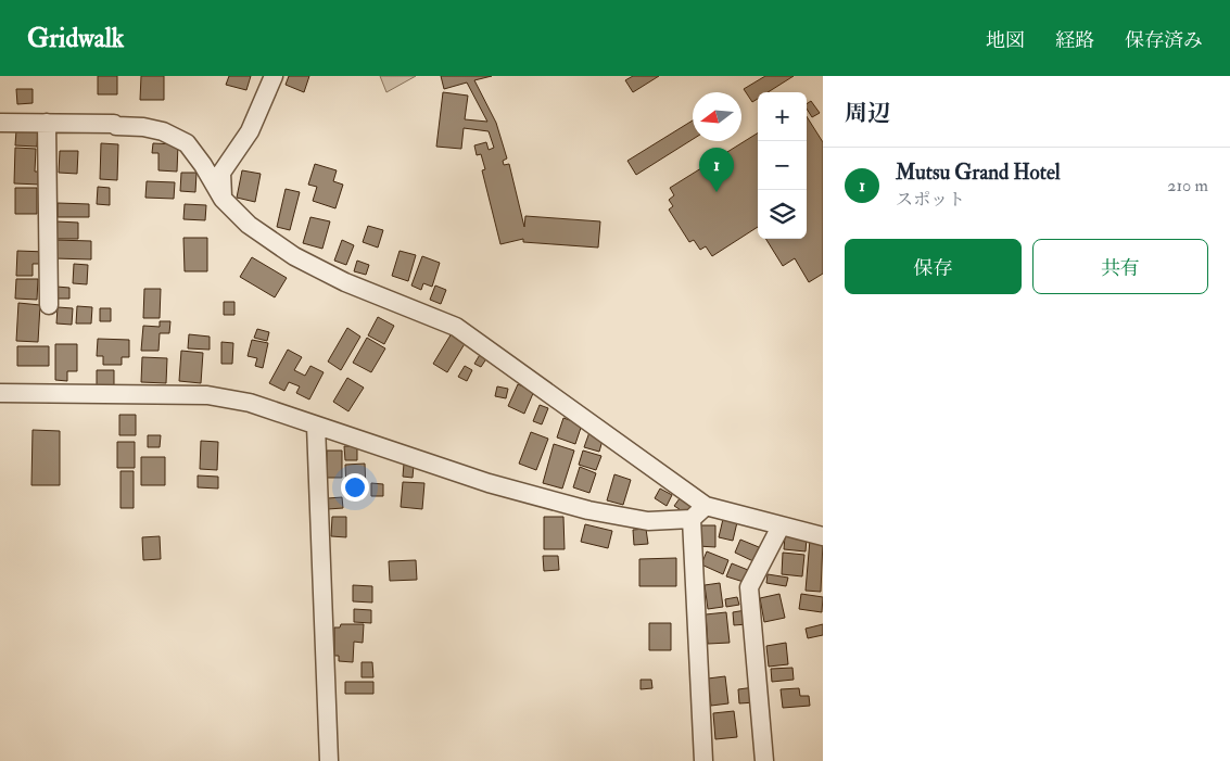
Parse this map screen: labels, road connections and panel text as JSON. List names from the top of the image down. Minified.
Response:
{"north":"left","page":{"header":"Gridwalk","nav":["地図","経路","保存済み"],"heading":"周辺","map_buttons":["+","−"],"list":[{"mark":"1","name":"Mutsu Grand Hotel","note":"スポット","value":"210 m"}],"pins":"1","buttons":["保存","共有"]}}
